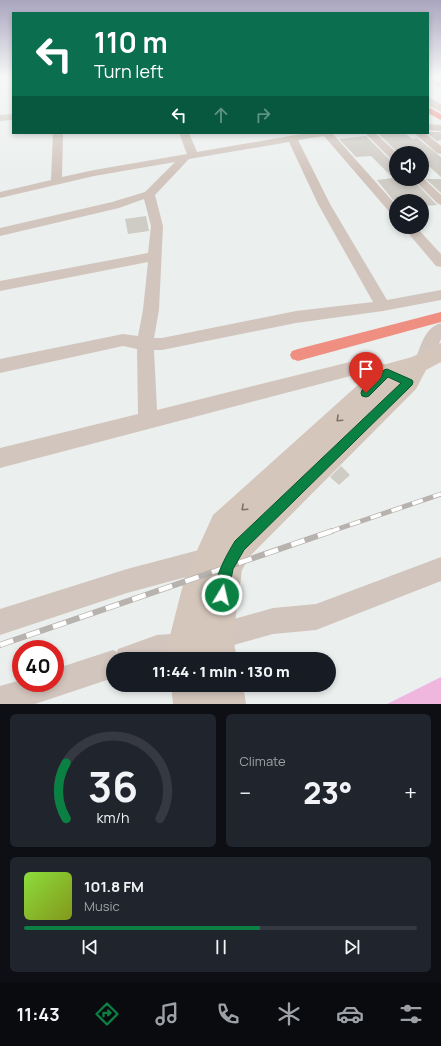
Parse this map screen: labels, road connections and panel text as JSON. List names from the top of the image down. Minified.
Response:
{"page":{"turn":["110 m","Turn left"],"limit":"40","trip":"11:44 · 1 min · 130 m","tile":"Climate","heat":["−","23°","+"],"song":["101.8 FM","Music"],"tabs":"11:43","gauge":["36","km/h"]}}
